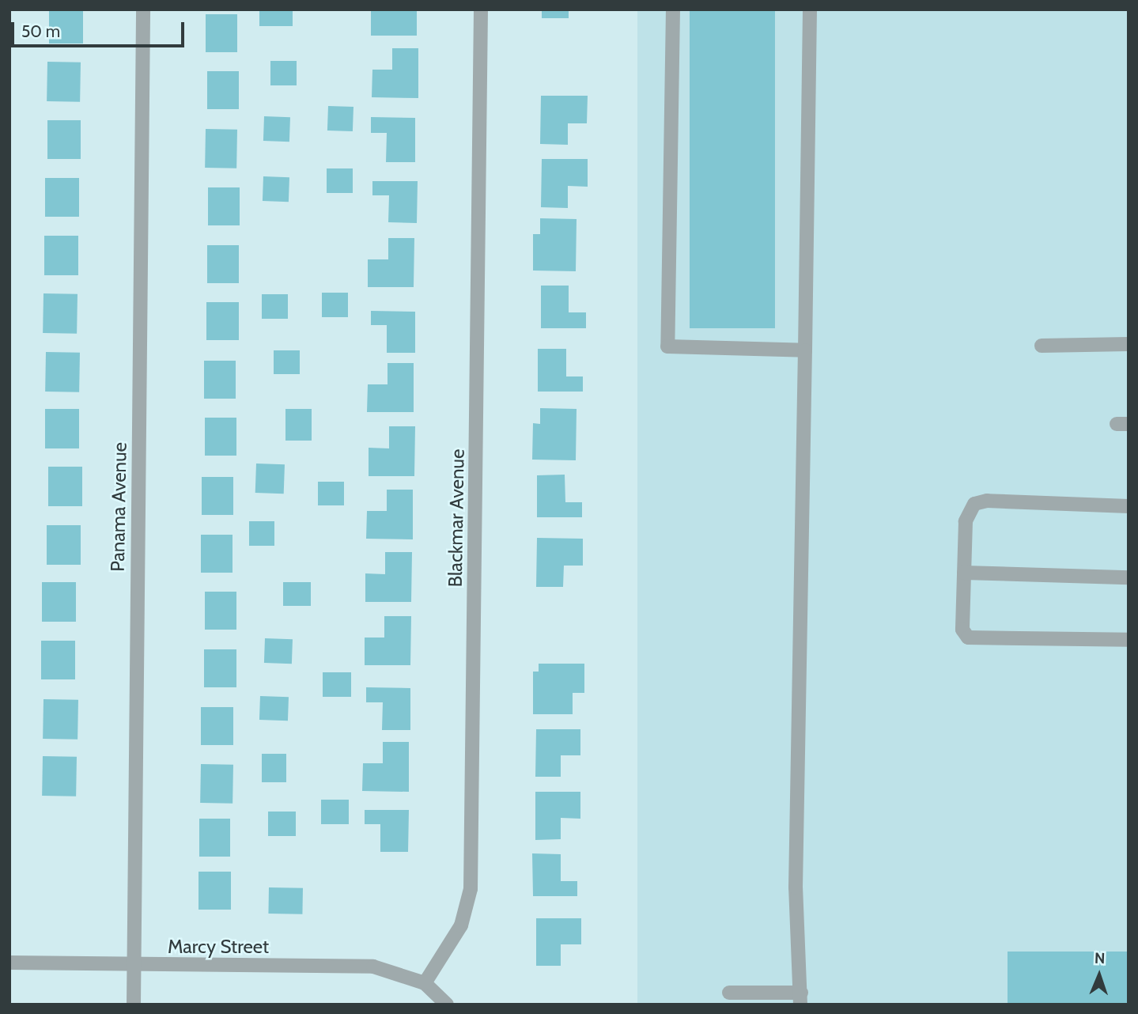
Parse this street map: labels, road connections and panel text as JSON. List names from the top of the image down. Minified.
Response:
{"streets":{"street":["Panama Avenue","Blackmar Avenue","Marcy Street"]},"crossings":[["Panama Avenue","Marcy Street"],["Blackmar Avenue","Marcy Street"]],"scale_bar":"50 m","north":"top"}
